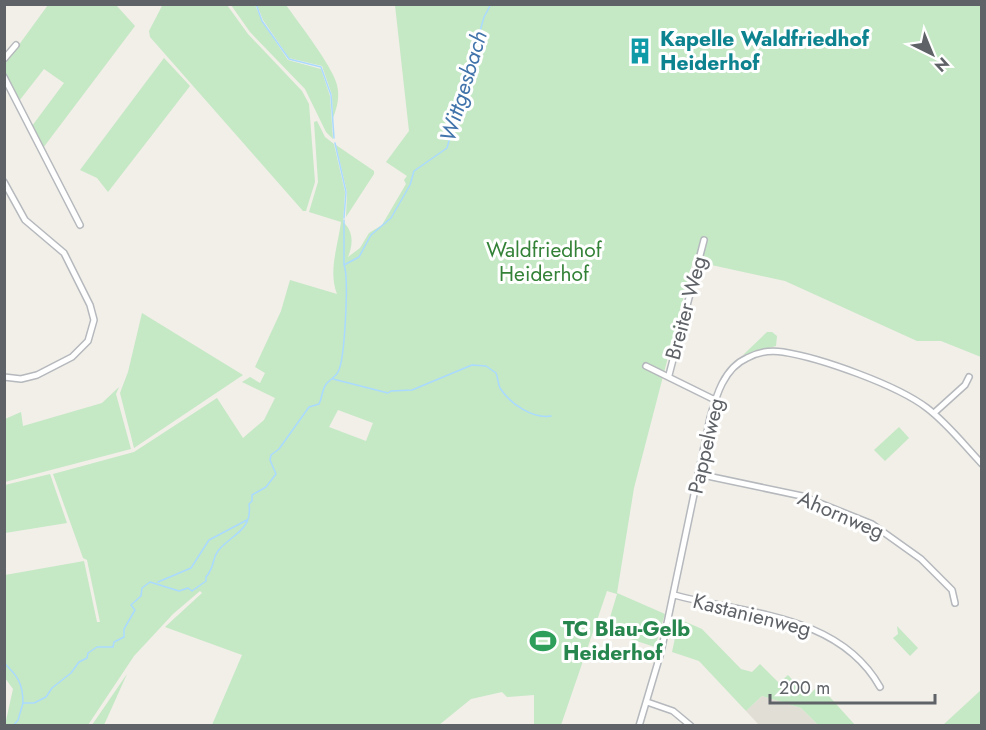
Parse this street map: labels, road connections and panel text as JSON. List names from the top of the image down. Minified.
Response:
{"streets":{"street":["Breiter Weg","Pappelweg","Ahornweg","Kastanienweg"]},"crossings":[["Breiter Weg","Pappelweg"],["Pappelweg","Ahornweg"],["Pappelweg","Kastanienweg"]],"water":["Wittgesbach"],"parks":["Waldfriedhof Heiderhof"],"places":{"building":["Kapelle Waldfriedhof Heiderhof"],"sports":["TC Blau-Gelb Heiderhof"]},"scale_bar":"200 m","north":"bottom right"}
